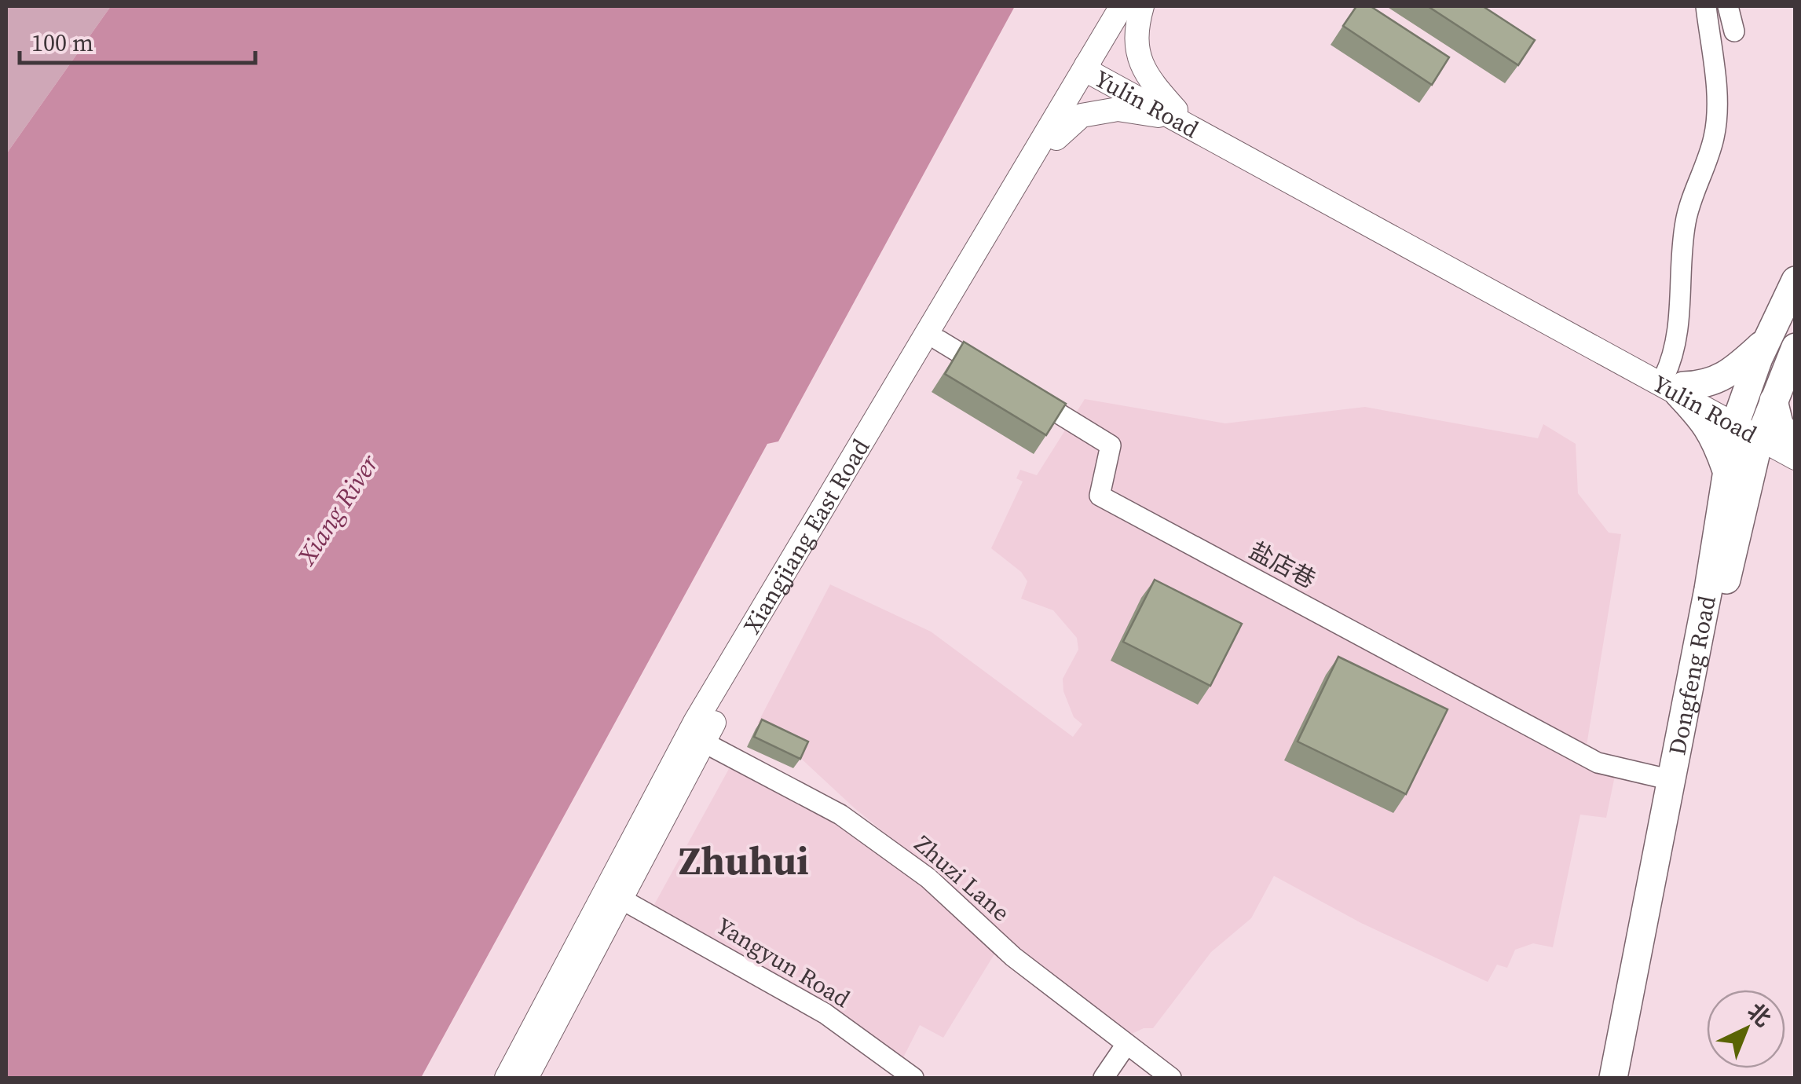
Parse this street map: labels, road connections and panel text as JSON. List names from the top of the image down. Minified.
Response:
{"streets":{"highway":["Dongfeng Road"],"main road":["Yulin Road","Xiangjiang East Road"],"street":["盐店巷","Zhuzi Lane","Yangyun Road"]},"crossings":[["Yulin Road","Xiangjiang East Road"],["Yulin Road","Dongfeng Road"],["Xiangjiang East Road","Zhuzi Lane"],["Xiangjiang East Road","Yangyun Road"],["盐店巷","Dongfeng Road"]],"districts":["Zhuhui"],"water":["Xiang River"],"scale_bar":"100 m","north":"top right"}
